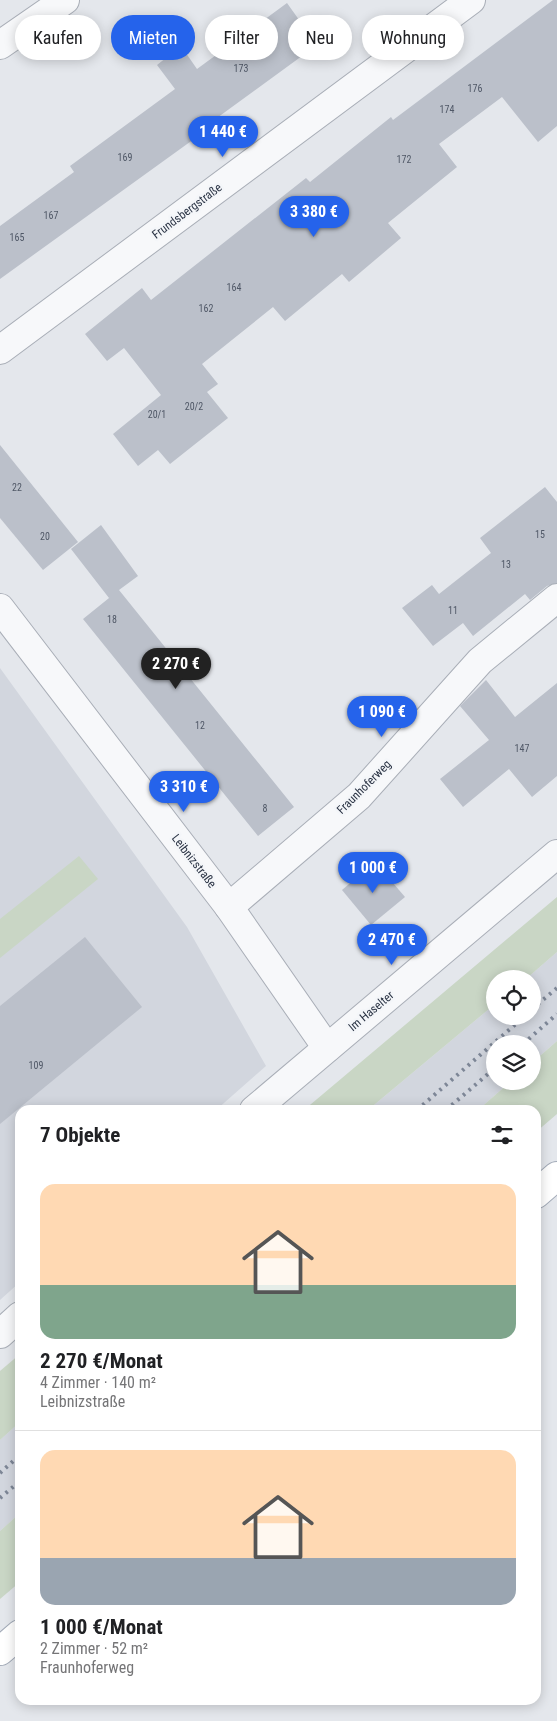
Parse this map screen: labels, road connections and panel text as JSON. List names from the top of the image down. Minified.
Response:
{"streets":{"street":["Frundsbergstraße","Fraunhoferweg","Leibnizstraße","Im Haselter"]},"crossings":[["Fraunhoferweg","Leibnizstraße"],["Leibnizstraße","Im Haselter"]],"house_numbers":["173","176","174","169","172","167","165","164","162","20/2","20/1","22","15","20","13","11","18","12","147","8","109"],"page":{"chip":["Kaufen","Mieten","Filter","Neu","Wohnung"],"price":["1 440 €","3 380 €","2 270 €","1 090 €","3 310 €","1 000 €","2 470 €"],"heading":"7 Objekte","list":[{"name":"2 270 €/Monat","note":"4 Zimmer · 140 m² · Leibnizstraße"},{"name":"1 000 €/Monat","note":"2 Zimmer · 52 m² · Fraunhoferweg"}]}}
